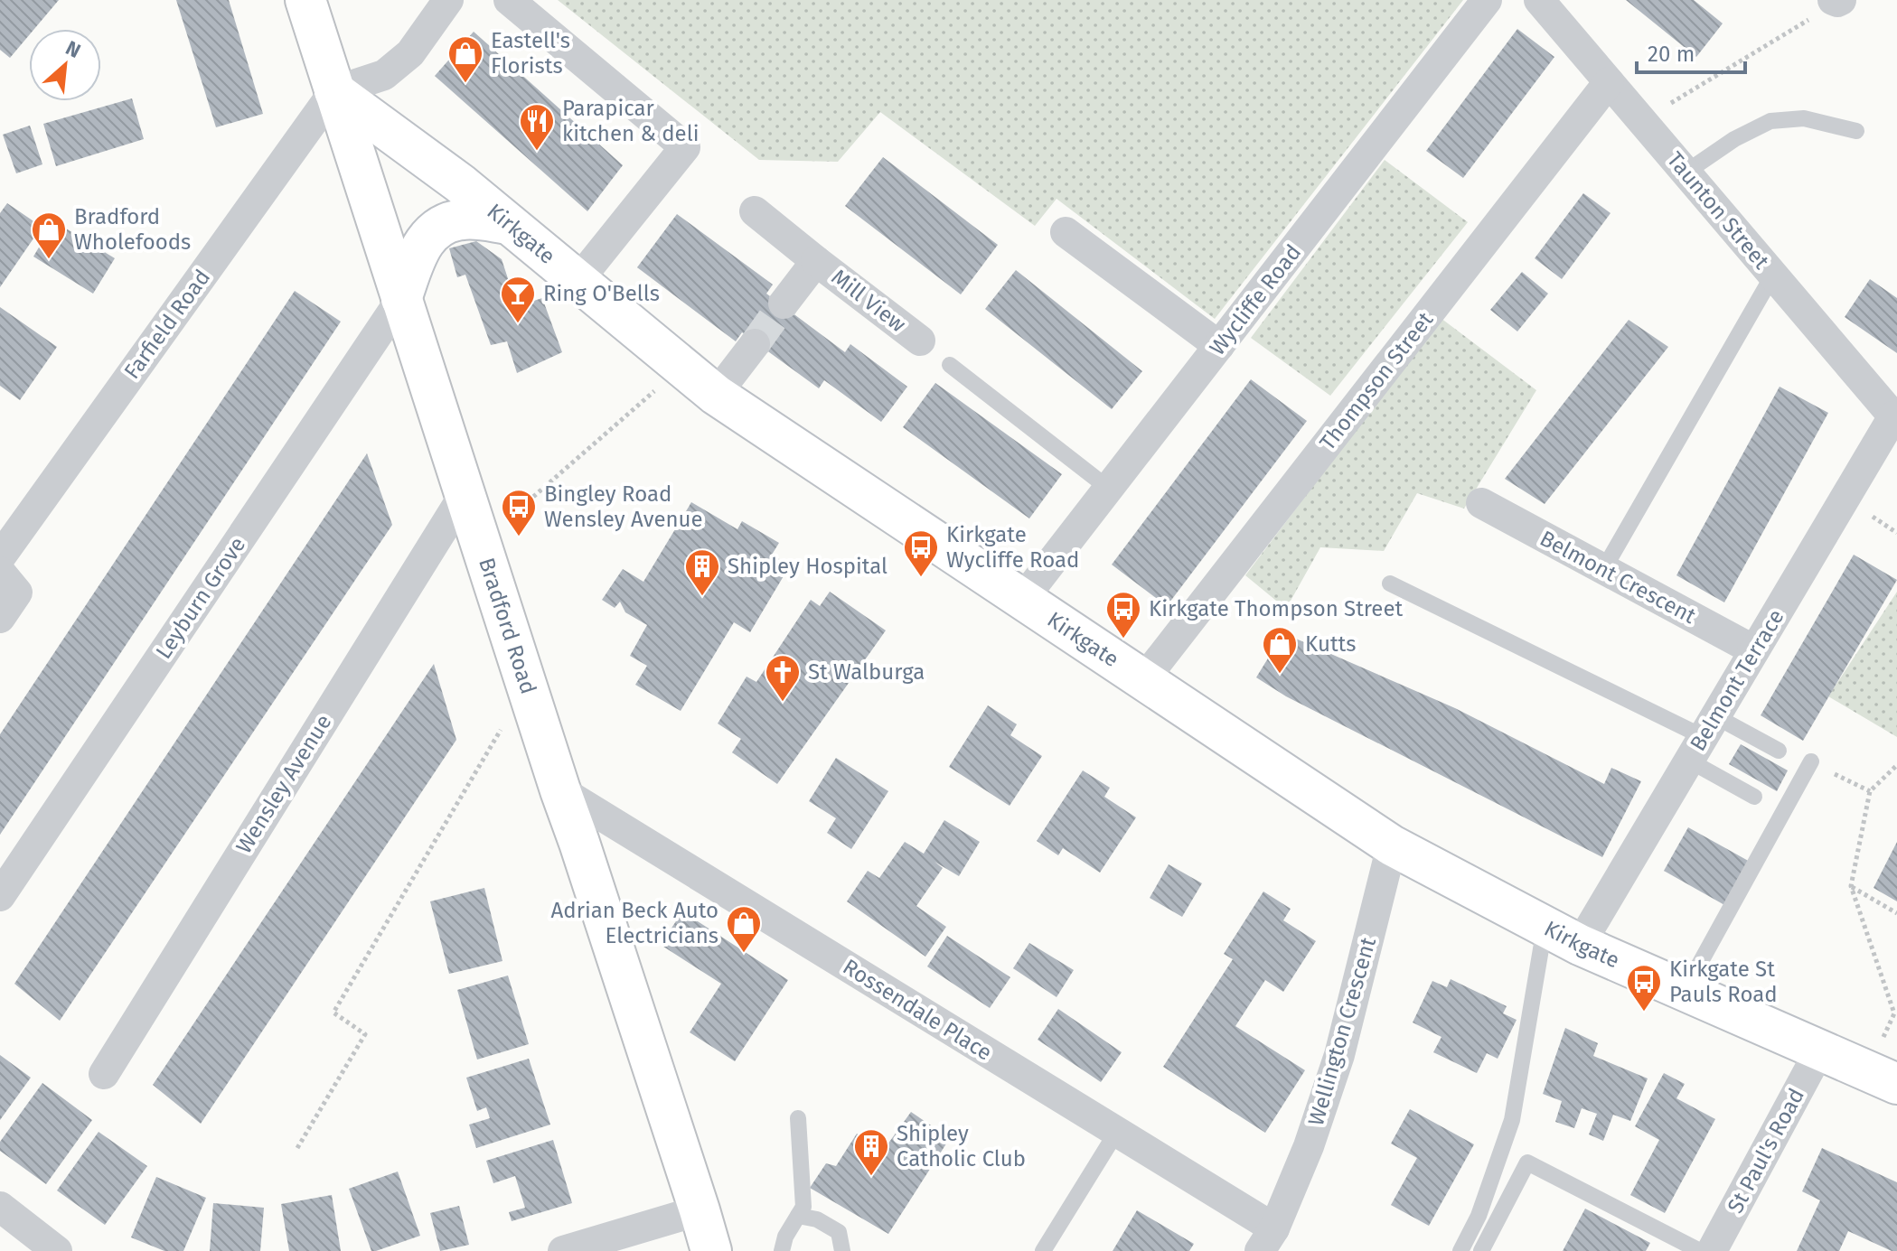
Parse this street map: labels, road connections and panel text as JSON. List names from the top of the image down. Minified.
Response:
{"streets":{"main road":["Kirkgate","Bradford Road"],"street":["Taunton Street","Wycliffe Road","Mill View","Farfield Road","Thompson Street","Belmont Crescent","Leyburn Grove","Belmont Terrace","Wensley Avenue","Rossendale Place","Wellington Crescent","St Paul's Road"]},"crossings":[["Taunton Street","Thompson Street"],["Taunton Street","Belmont Terrace"],["Kirkgate","Wycliffe Road"],["Kirkgate","Farfield Road"],["Kirkgate","Thompson Street"],["Kirkgate","Bradford Road"],["Kirkgate","Belmont Terrace"],["Kirkgate","Wellington Crescent"],["Kirkgate","St Paul's Road"],["Farfield Road","Bradford Road"],["Belmont Crescent","Belmont Terrace"],["Leyburn Grove","Bradford Road"],["Bradford Road","Wensley Avenue"],["Bradford Road","Rossendale Place"],["Rossendale Place","Wellington Crescent"]],"places":{"shop":["Eastell's Florists","Bradford Wholefoods","Kutts","Adrian Beck Auto Electricians"],"restaurant":["Parapicar kitchen & deli"],"bar":["Ring O'Bells"],"bus stop":["Bingley Road Wensley Avenue","Kirkgate Wycliffe Road","Kirkgate Thompson Street","Kirkgate St Pauls Road"],"building":["Shipley Hospital","Shipley Catholic Club"],"church":["St Walburga"]},"scale_bar":"20 m","north":"top right"}
